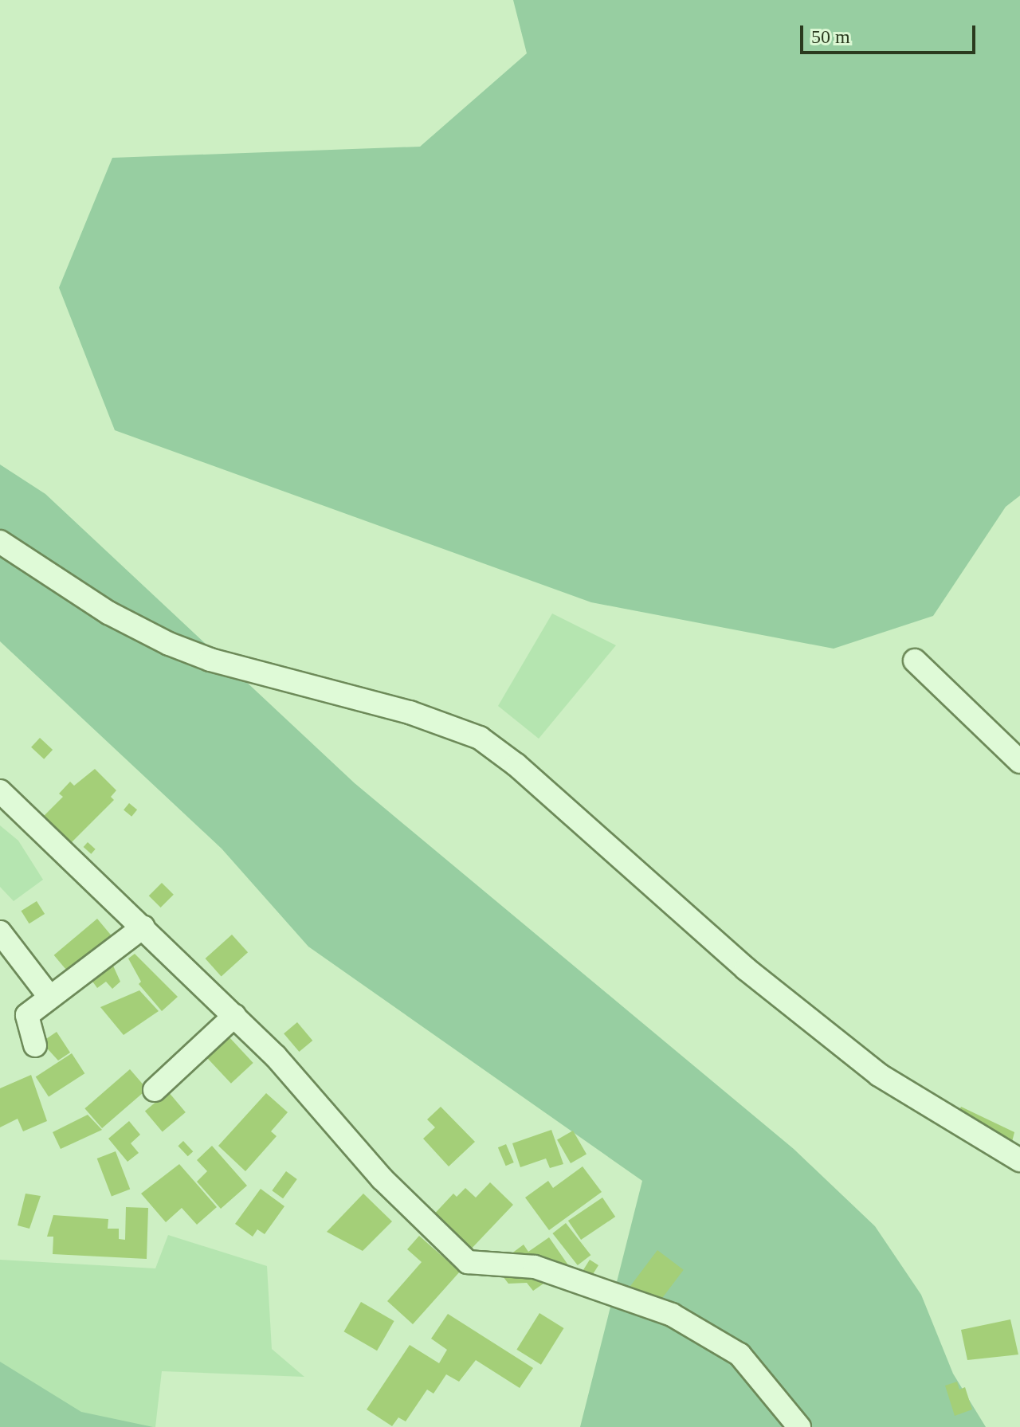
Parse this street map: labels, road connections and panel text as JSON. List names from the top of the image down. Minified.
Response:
{"scale_bar":"50 m"}
